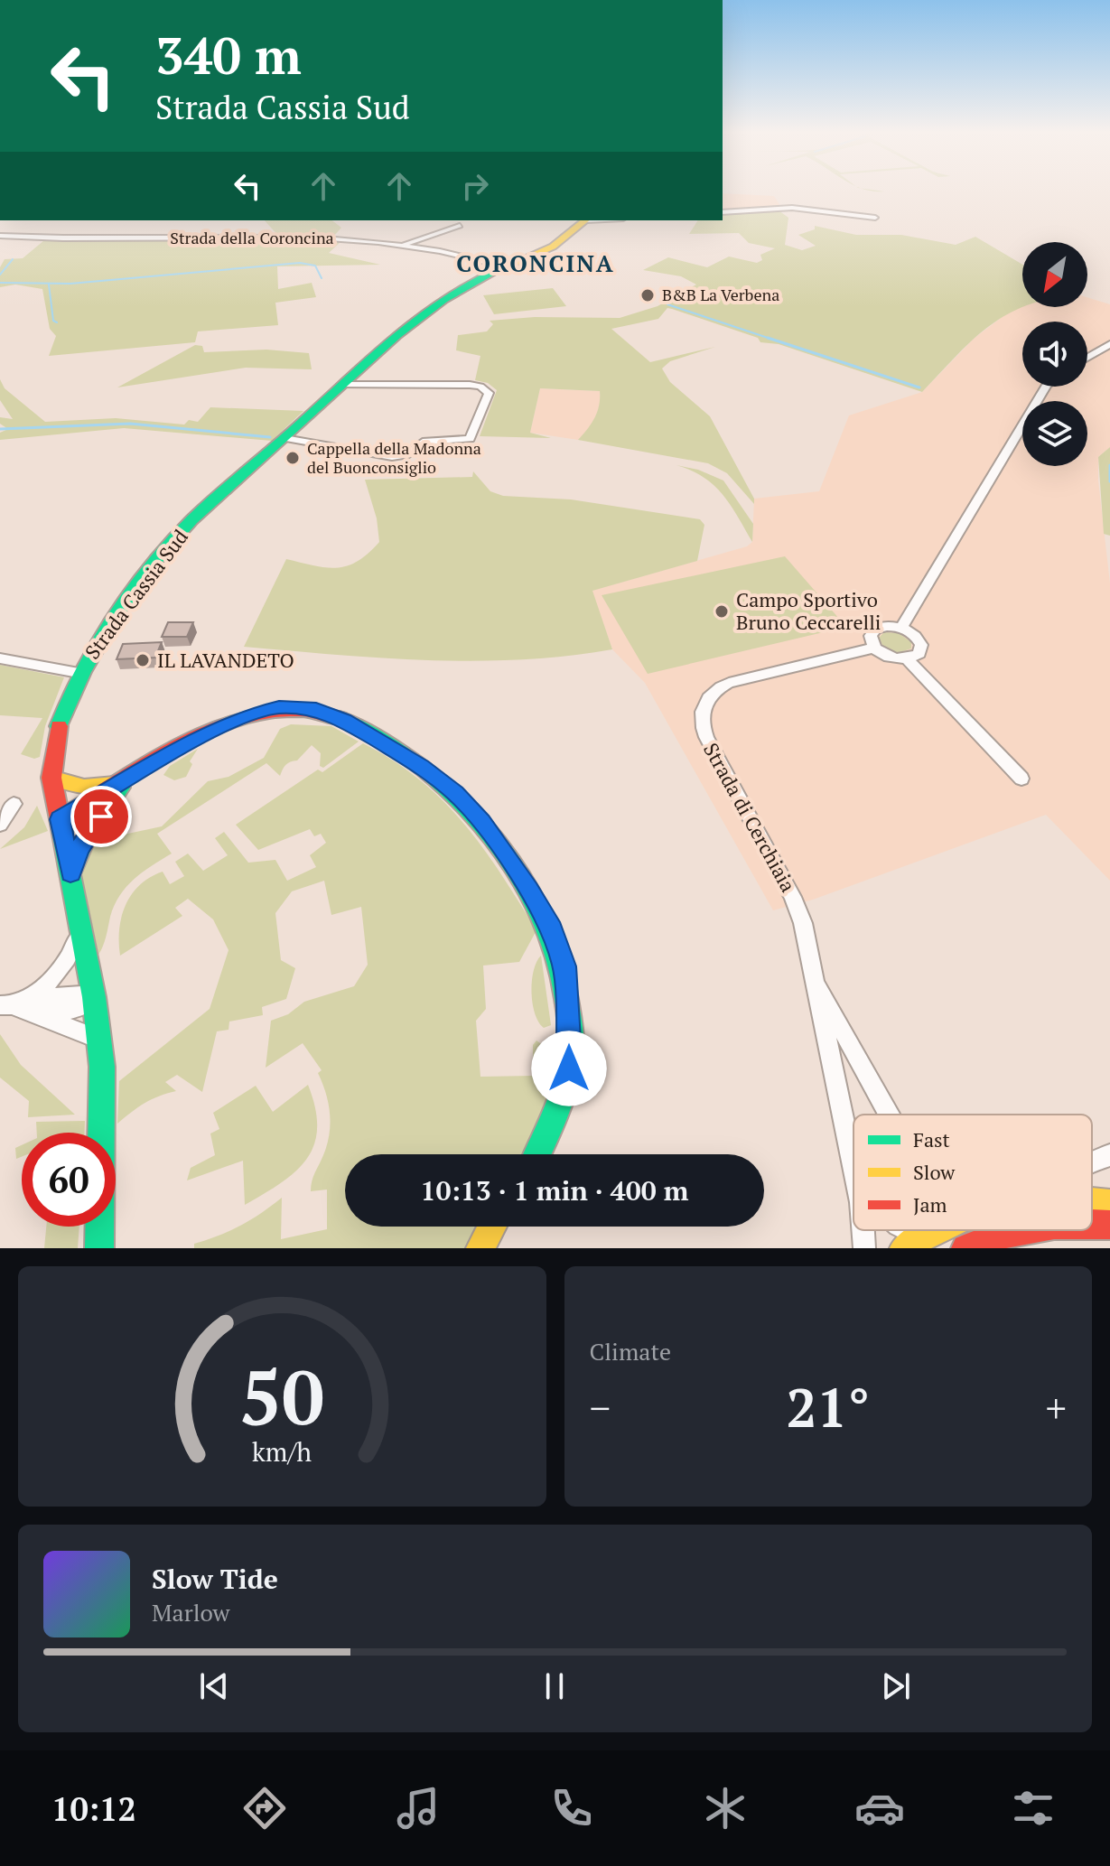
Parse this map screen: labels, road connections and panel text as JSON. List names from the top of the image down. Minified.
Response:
{"streets":{"main road":["Strada Cassia Sud"],"street":["Strada della Coroncina","Strada di Cerchiaia"]},"crossings":[["Strada della Coroncina","Strada Cassia Sud"]],"districts":["CORONCINA"],"places":["B&B La Verbena","Cappella della Madonna del Buonconsiglio","Campo Sportivo Bruno Ceccarelli","IL LAVANDETO"],"legend":["Fast","Slow","Jam"],"north":"bottom left","page":{"turn":["340 m","Strada Cassia Sud"],"limit":"60","trip":"10:13 · 1 min · 400 m","tile":"Climate","heat":["−","21°","+"],"song":["Slow Tide","Marlow"],"tabs":"10:12","gauge":["50","km/h"]}}
